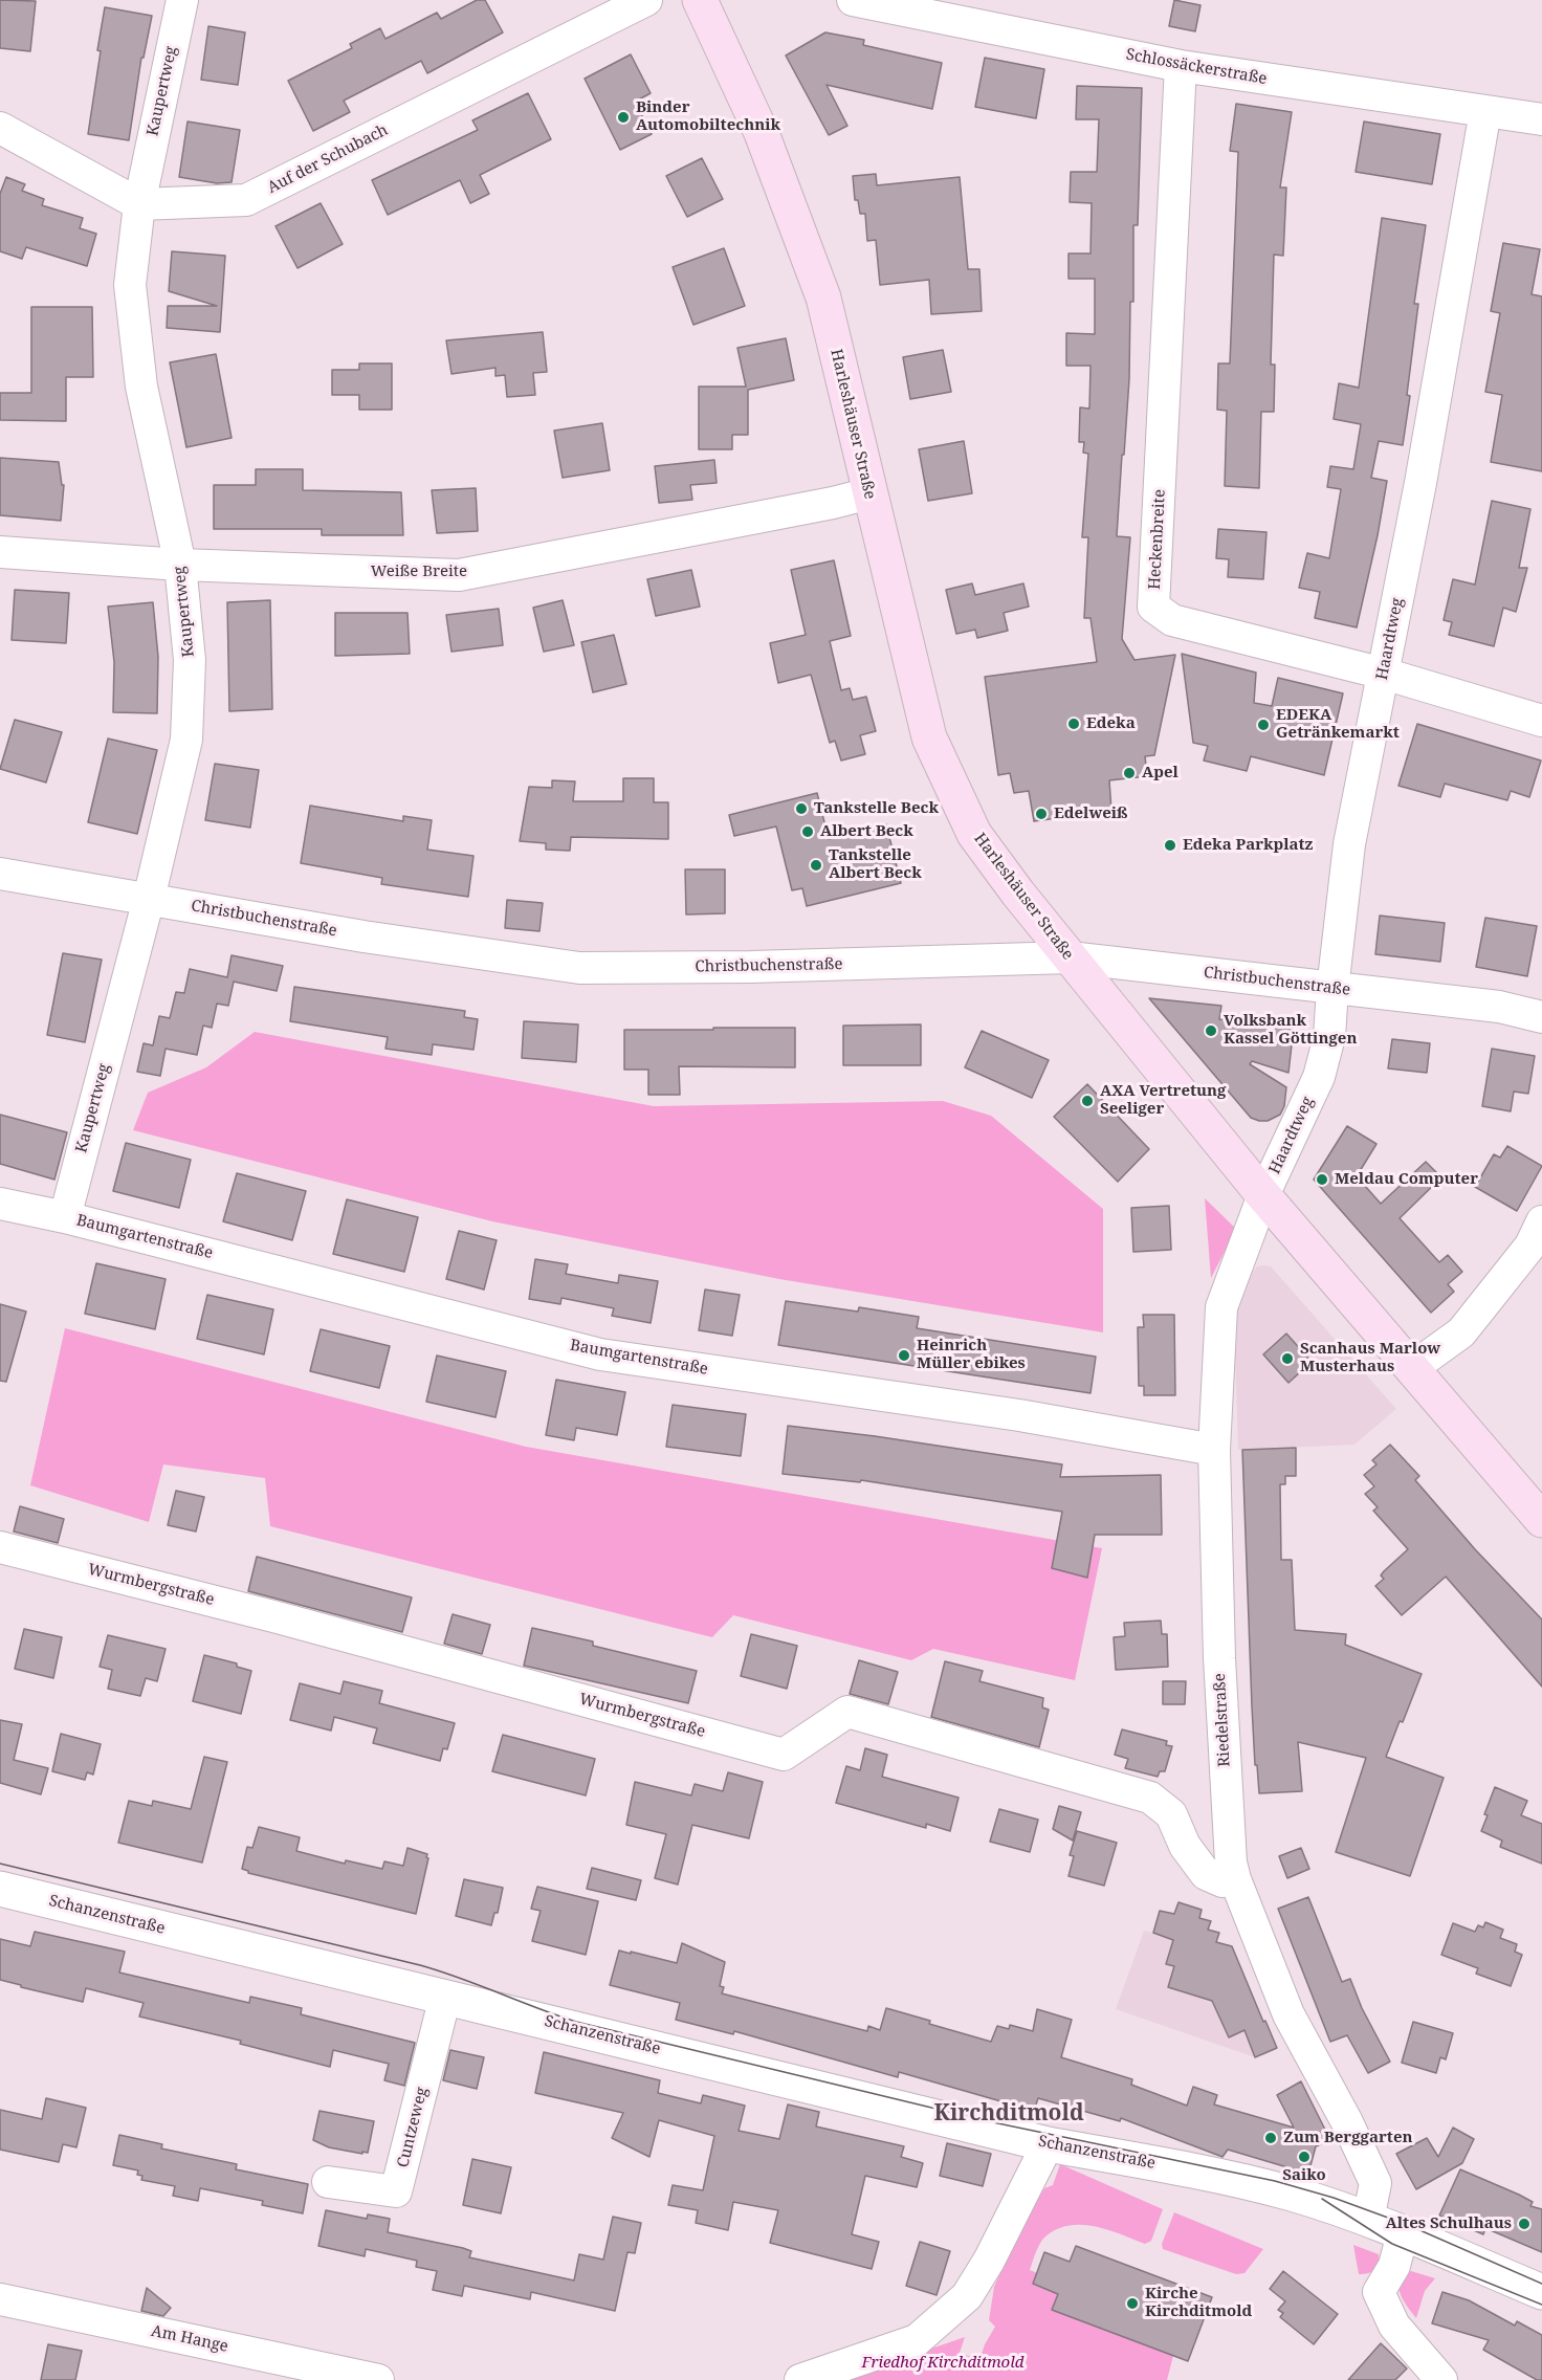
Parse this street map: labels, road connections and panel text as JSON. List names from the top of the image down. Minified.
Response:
{"streets":{"main road":["Harleshäuser Straße"],"street":["Schlossäckerstraße","Kaupertweg","Auf der Schubach","Heckenbreite","Weiße Breite","Haardtweg","Christbuchenstraße","Baumgartenstraße","Wurmbergstraße","Riedelstraße","Schanzenstraße","Cuntzeweg","Am Hange"]},"crossings":[["Schlossäckerstraße","Heckenbreite"],["Schlossäckerstraße","Haardtweg"],["Kaupertweg","Auf der Schubach"],["Kaupertweg","Weiße Breite"],["Kaupertweg","Christbuchenstraße"],["Kaupertweg","Baumgartenstraße"],["Harleshäuser Straße","Weiße Breite"],["Harleshäuser Straße","Haardtweg"],["Harleshäuser Straße","Christbuchenstraße"],["Harleshäuser Straße","Riedelstraße"],["Heckenbreite","Haardtweg"],["Haardtweg","Christbuchenstraße"],["Haardtweg","Riedelstraße"],["Baumgartenstraße","Riedelstraße"],["Wurmbergstraße","Riedelstraße"],["Riedelstraße","Schanzenstraße"],["Schanzenstraße","Cuntzeweg"]],"districts":["Kirchditmold"],"parks":["Friedhof Kirchditmold"],"places":["Binder Automobiltechnik","Edeka","EDEKA Getränkemarkt","Apel","Tankstelle Beck","Edelweiß","Albert Beck","Edeka Parkplatz","Tankstelle Albert Beck","Volksbank Kassel Göttingen","AXA Vertretung Seeliger","Meldau Computer","Heinrich Müller ebikes","Scanhaus Marlow Musterhaus","Zum Berggarten","Saiko","Altes Schulhaus","Kirche Kirchditmold"]}
